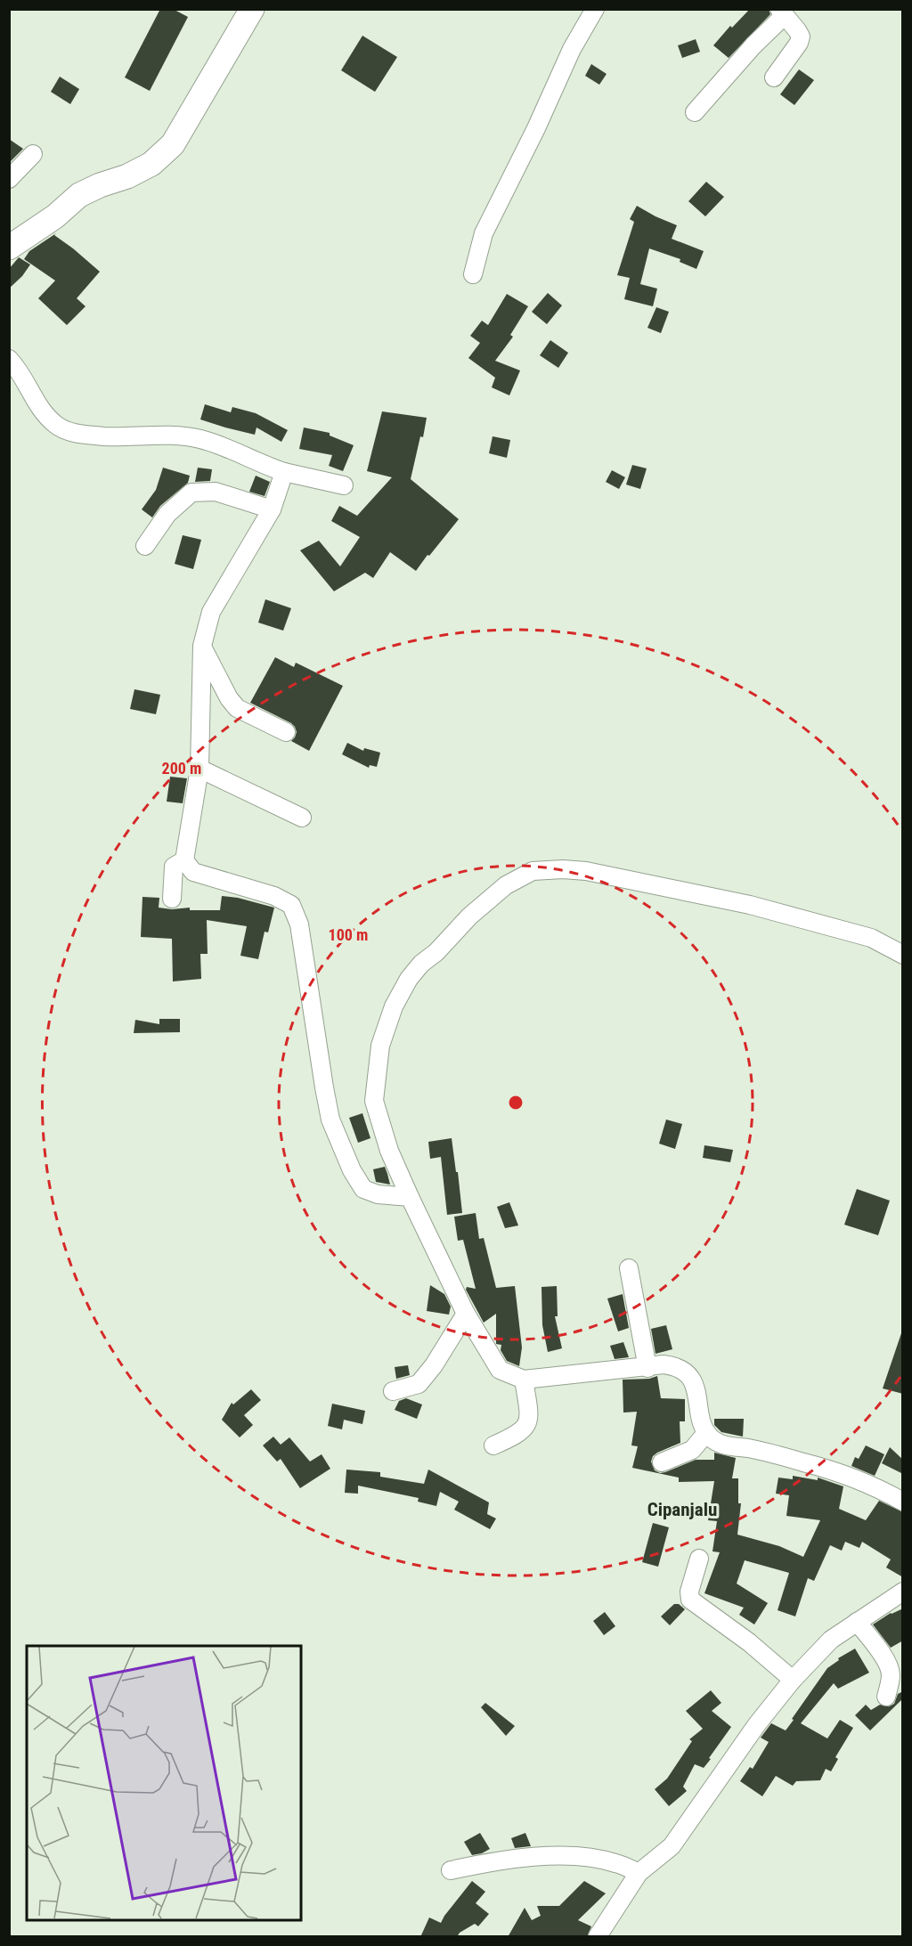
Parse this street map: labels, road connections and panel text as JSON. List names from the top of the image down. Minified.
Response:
{"districts":["Cipanjalu"],"rings":["200 m","100 m"]}
